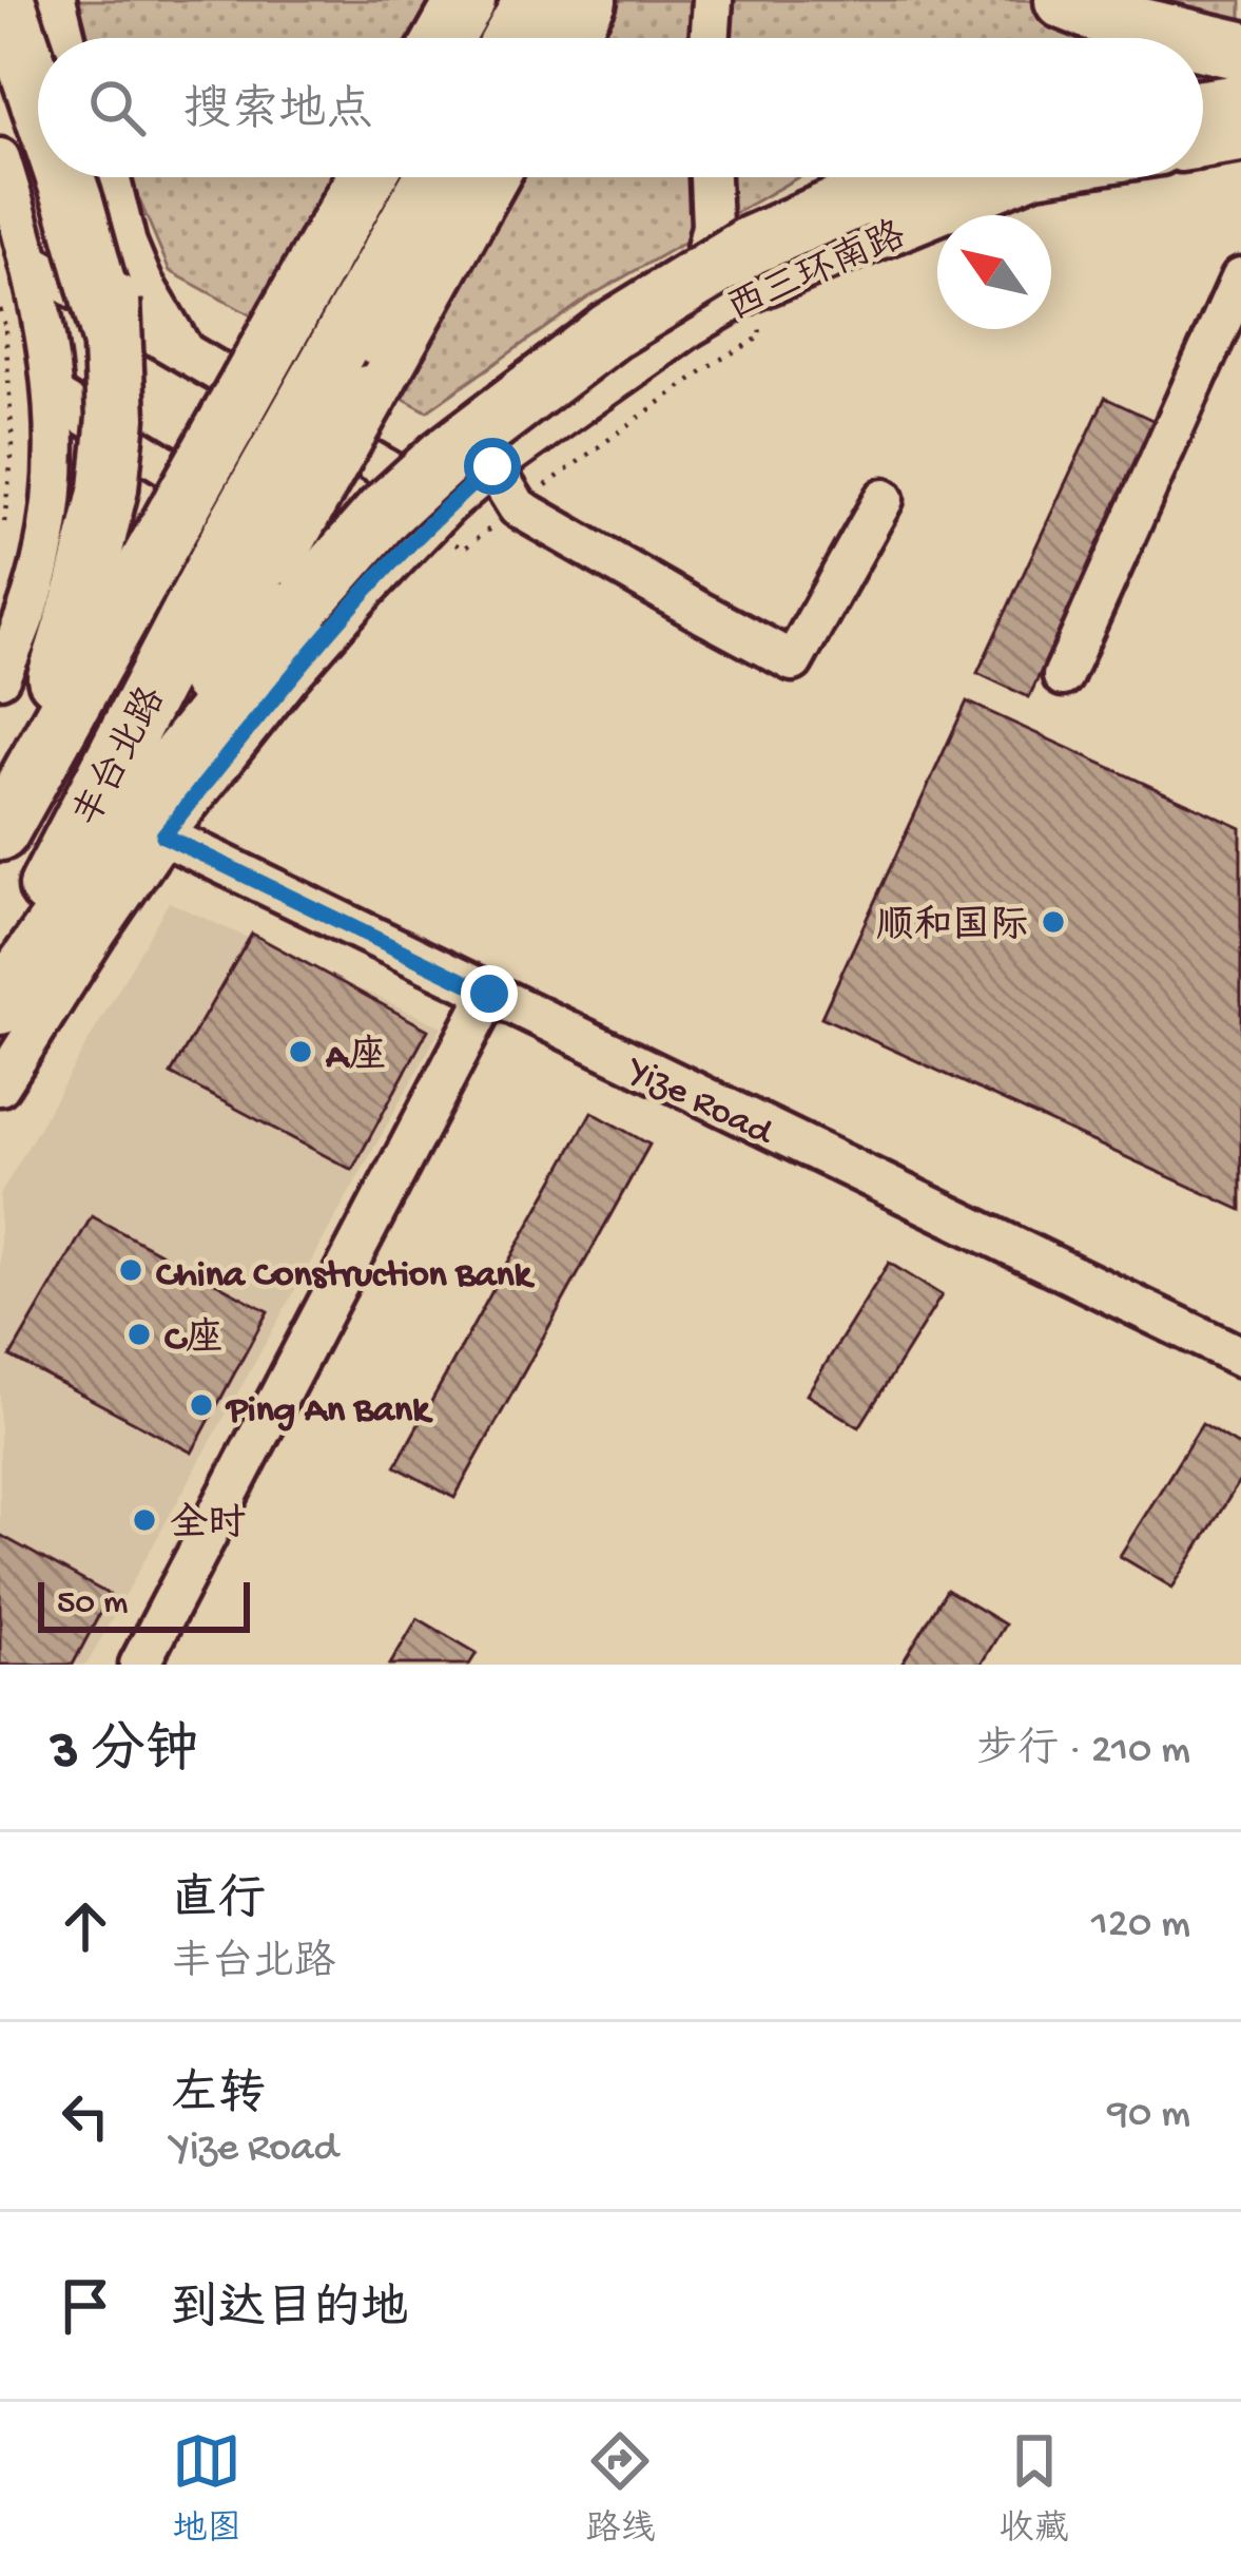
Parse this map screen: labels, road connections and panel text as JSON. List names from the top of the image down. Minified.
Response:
{"streets":{"highway":["丰台北路"],"street":["西三环南路","Yize Road"]},"crossings":[["西三环南路","丰台北路"],["丰台北路","Yize Road"]],"places":["顺和国际","A座","China Construction Bank","C座","Ping An Bank","全时"],"scale_bar":"50 m","north":"top left","page":{"search":"搜索地点","scale":"50 m","heading":["3 分钟","步行 · 210 m"],"list":[["直行","丰台北路","120 m"],["左转","Yize Road","90 m"],"到达目的地"],"nav":["地图","路线","收藏"]}}
